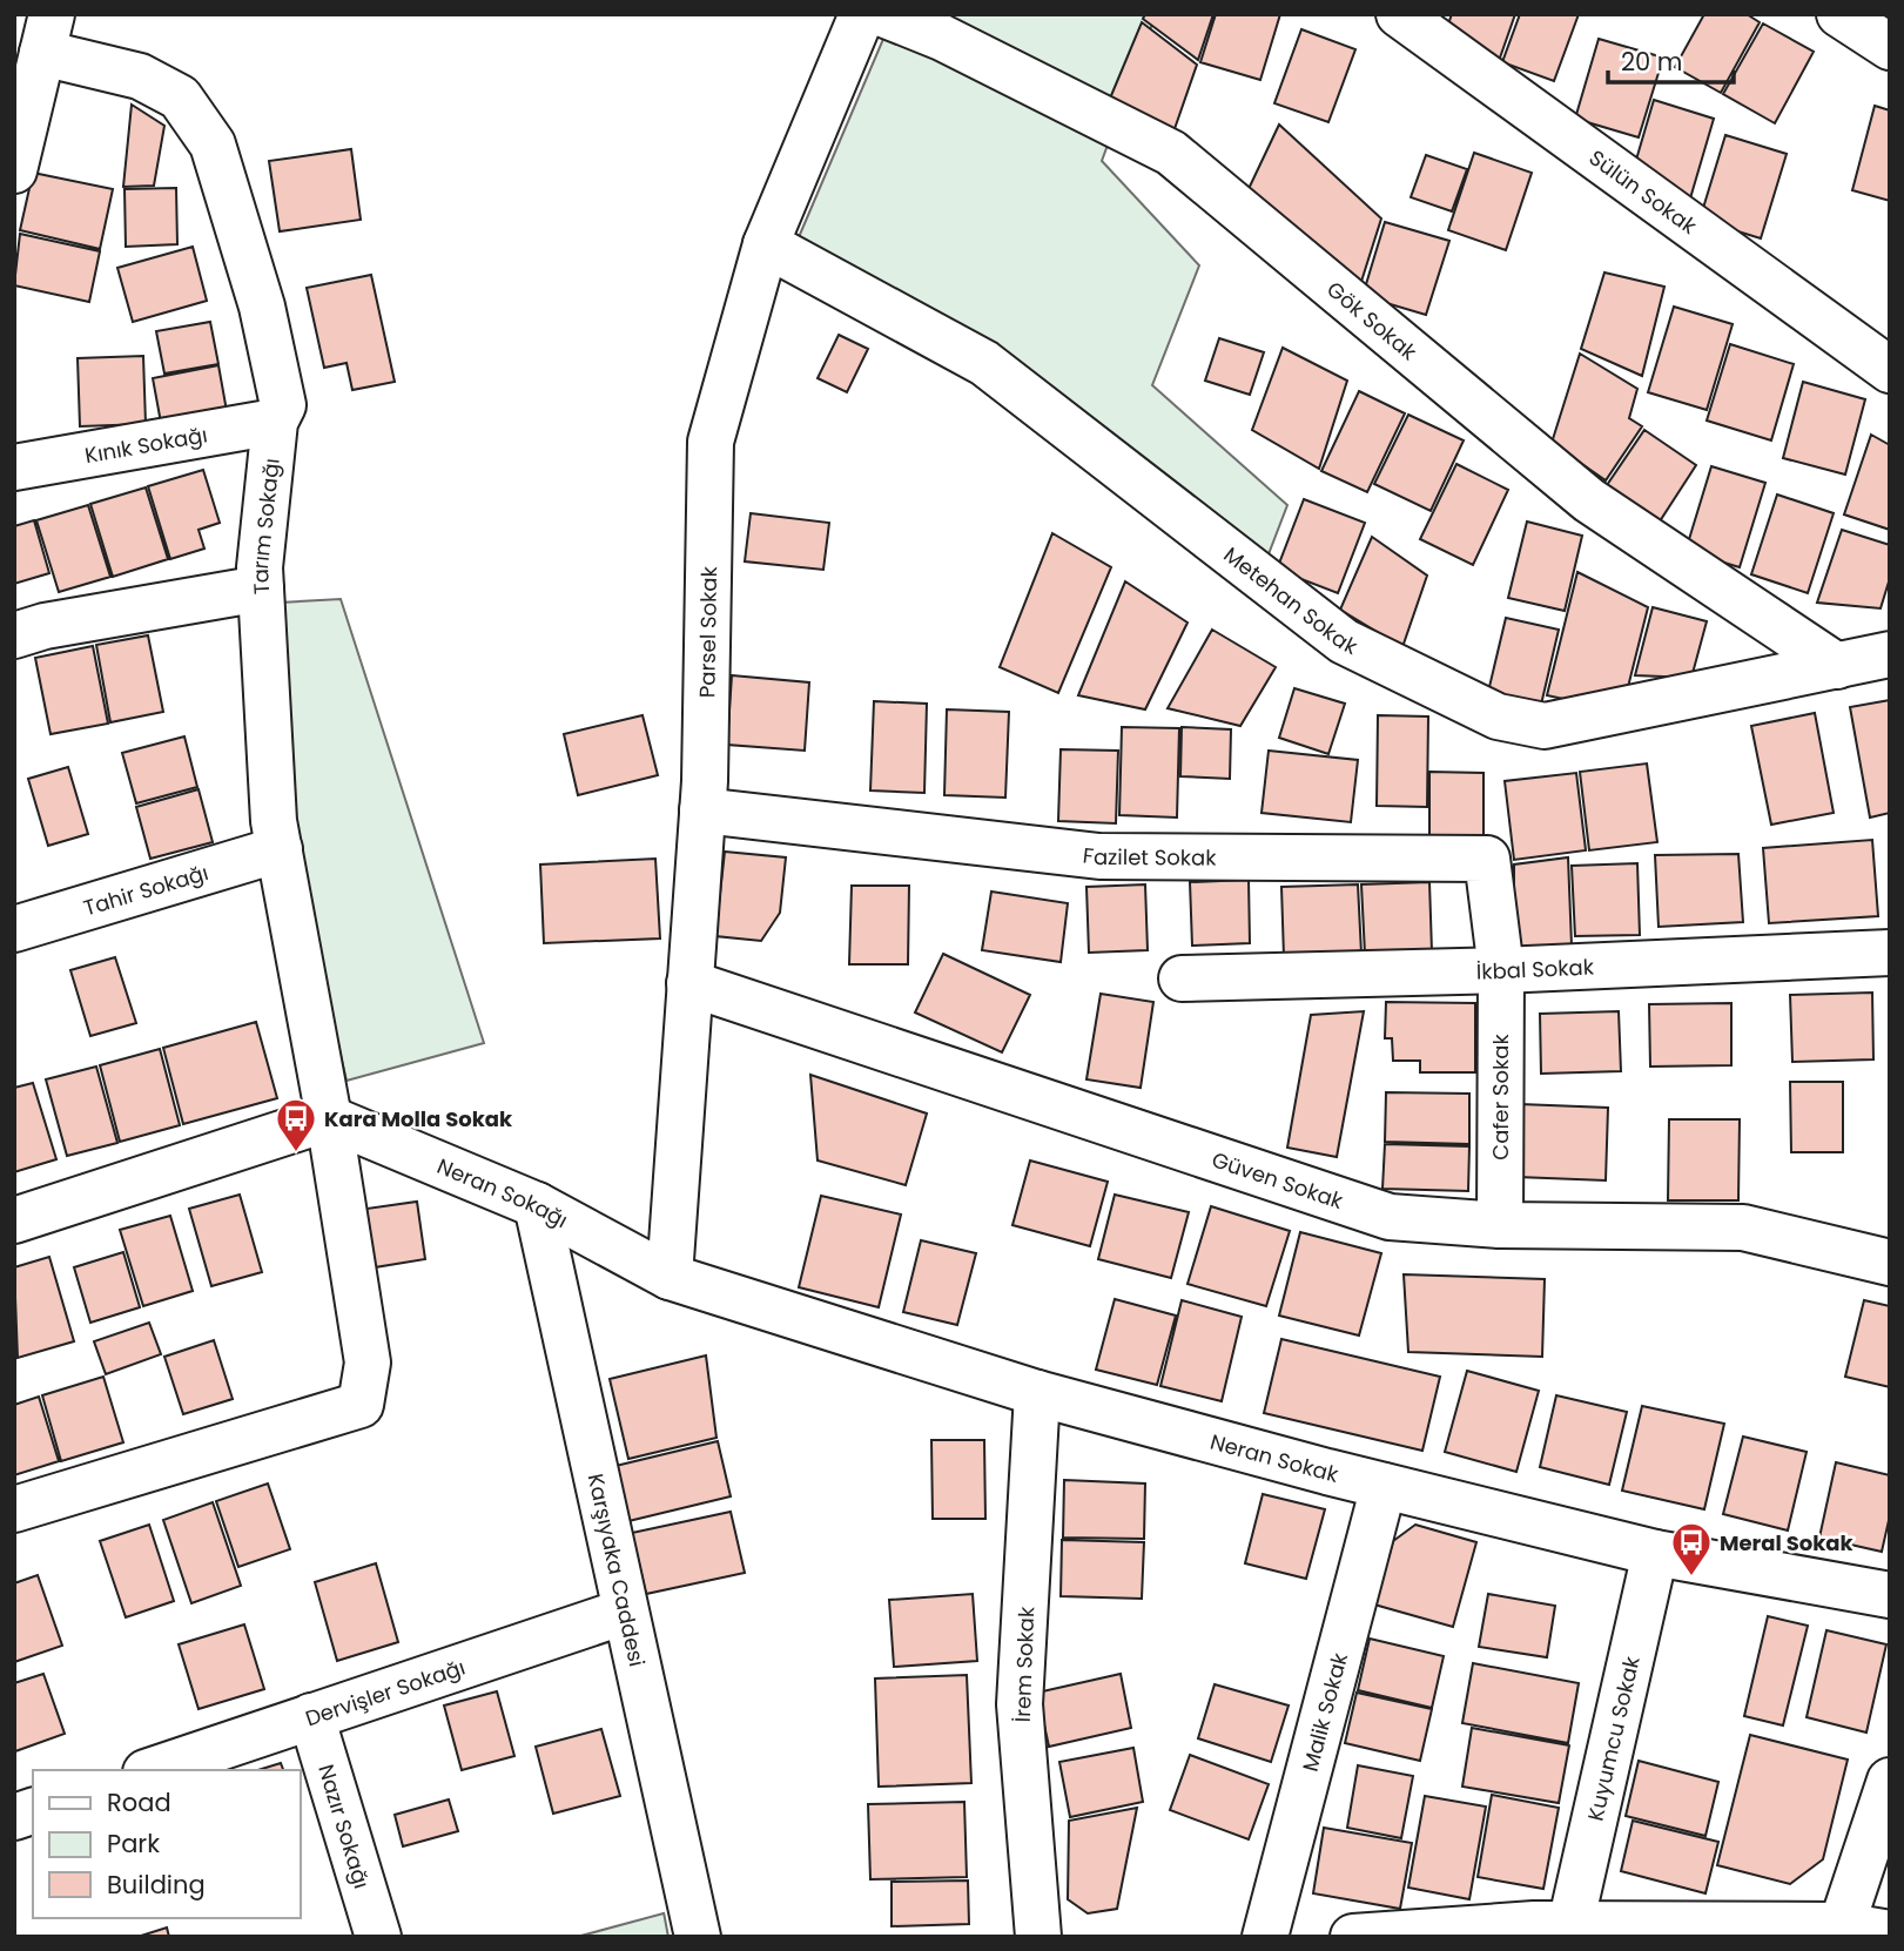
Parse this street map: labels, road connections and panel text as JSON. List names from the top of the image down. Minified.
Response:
{"streets":{"street":["Sülün Sokak","Gök Sokak","Kınık Sokağı","Tarım Sokağı","Metehan Sokak","Parsel Sokak","Fazilet Sokak","Tahir Sokağı","İkbal Sokak","Cafer Sokak","Güven Sokak","Neran Sokağı","Neran Sokak","Karşıyaka Caddesi","İrem Sokak","Dervişler Sokağı","Malik Sokak","Kuyumcu Sokak","Nazır Sokağı"]},"crossings":[["Gök Sokak","Metehan Sokak"],["Kınık Sokağı","Tarım Sokağı"],["Tarım Sokağı","Tahir Sokağı"],["Tarım Sokağı","Neran Sokağı"],["Metehan Sokak","Parsel Sokak"],["Parsel Sokak","Fazilet Sokak"],["Parsel Sokak","Güven Sokak"],["Parsel Sokak","Neran Sokağı"],["Parsel Sokak","Neran Sokak"],["Fazilet Sokak","İkbal Sokak"],["Fazilet Sokak","Cafer Sokak"],["İkbal Sokak","Cafer Sokak"],["Cafer Sokak","Güven Sokak"],["Neran Sokağı","Neran Sokak"],["Neran Sokağı","Karşıyaka Caddesi"],["Neran Sokak","İrem Sokak"],["Neran Sokak","Malik Sokak"],["Neran Sokak","Kuyumcu Sokak"],["Karşıyaka Caddesi","Dervişler Sokağı"],["Dervişler Sokağı","Nazır Sokağı"]],"places":{"bus stop":["Kara Molla Sokak","Meral Sokak"]},"legend":["Road","Park","Building"],"scale_bar":"20 m"}
